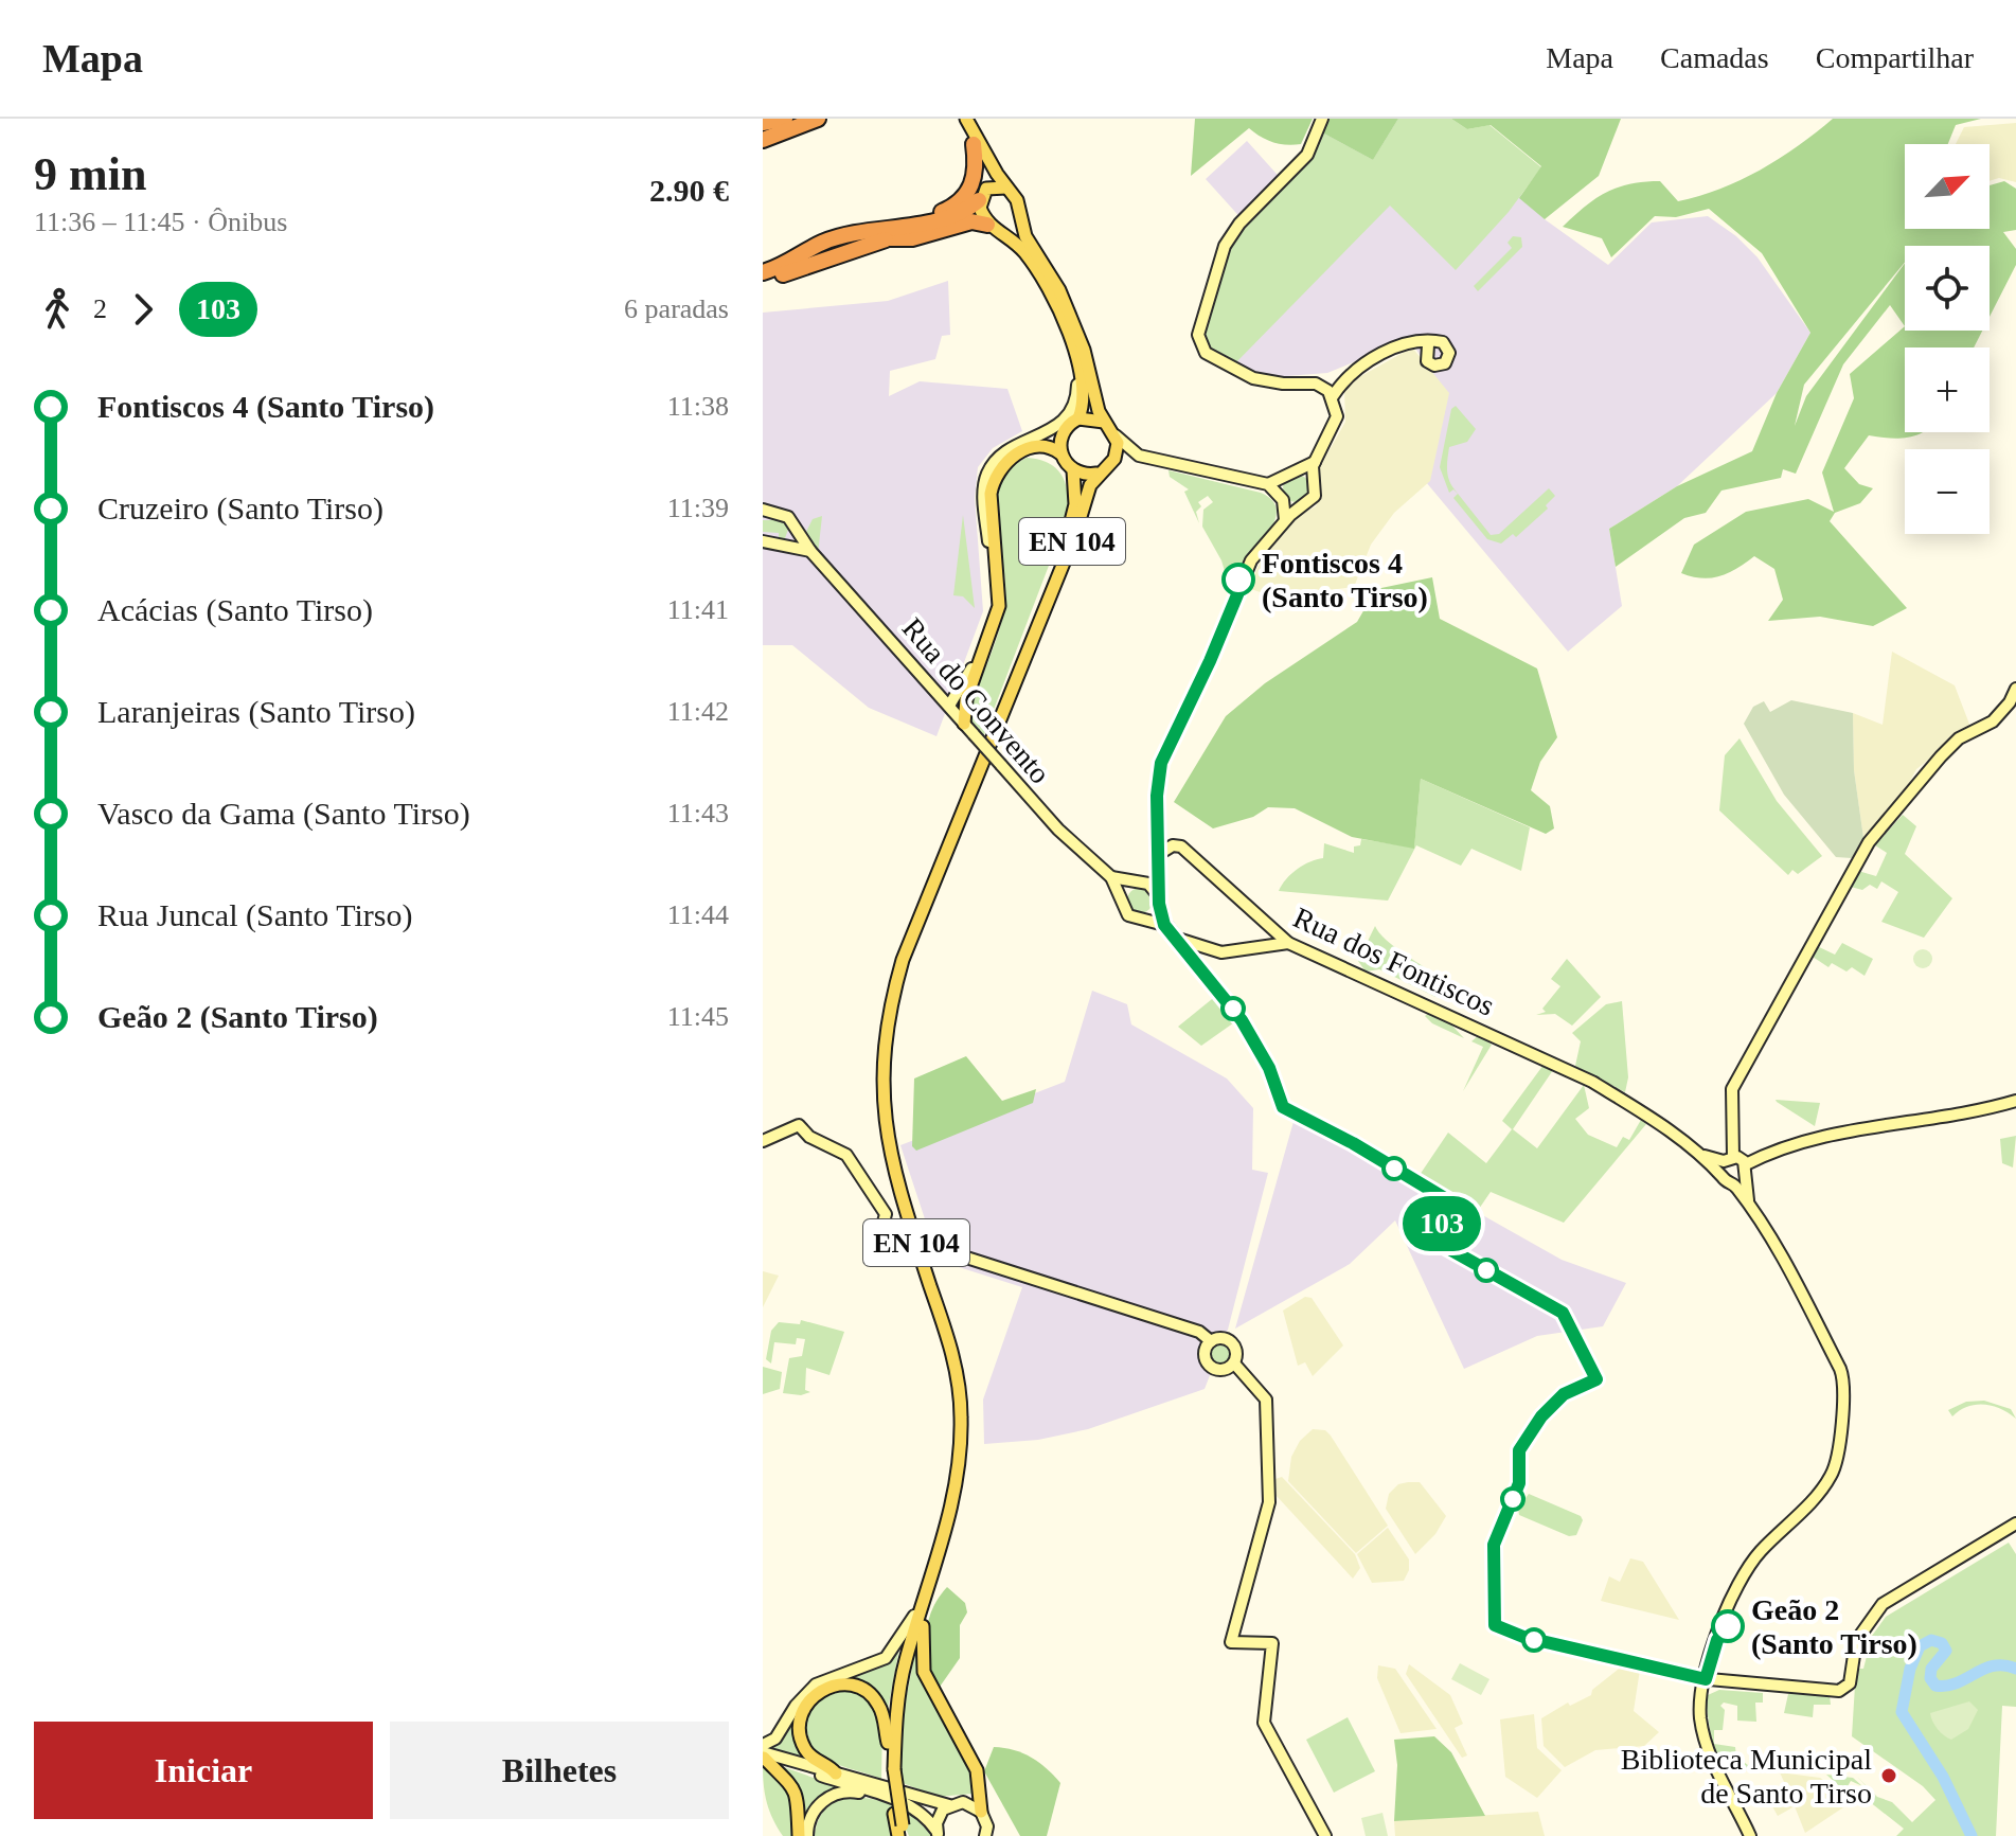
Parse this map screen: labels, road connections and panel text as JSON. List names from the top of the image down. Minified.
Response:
{"streets":{"main road":["EN 104"],"street":["Rua do Convento","Rua dos Fontiscos"]},"places":["Fontiscos 4 (Santo Tirso)","Geão 2 (Santo Tirso)","Biblioteca Municipal de Santo Tirso"],"lines":["bus line 103"],"north":"top right","page":{"header":"Mapa","nav":["Mapa","Camadas","Compartilhar"],"heading":["9 min","11:36 – 11:45 · Ônibus","2.90 €"],"on_map":"103","map_buttons":["+","−"],"legs":["2","103","6 paradas"],"list":[{"name":"Fontiscos 4 (Santo Tirso)","value":"11:38"},{"name":"Cruzeiro (Santo Tirso)","value":"11:39"},{"name":"Acácias (Santo Tirso)","value":"11:41"},{"name":"Laranjeiras (Santo Tirso)","value":"11:42"},{"name":"Vasco da Gama (Santo Tirso)","value":"11:43"},{"name":"Rua Juncal (Santo Tirso)","value":"11:44"},{"name":"Geão 2 (Santo Tirso)","value":"11:45"}],"buttons":["Iniciar","Bilhetes"]}}
